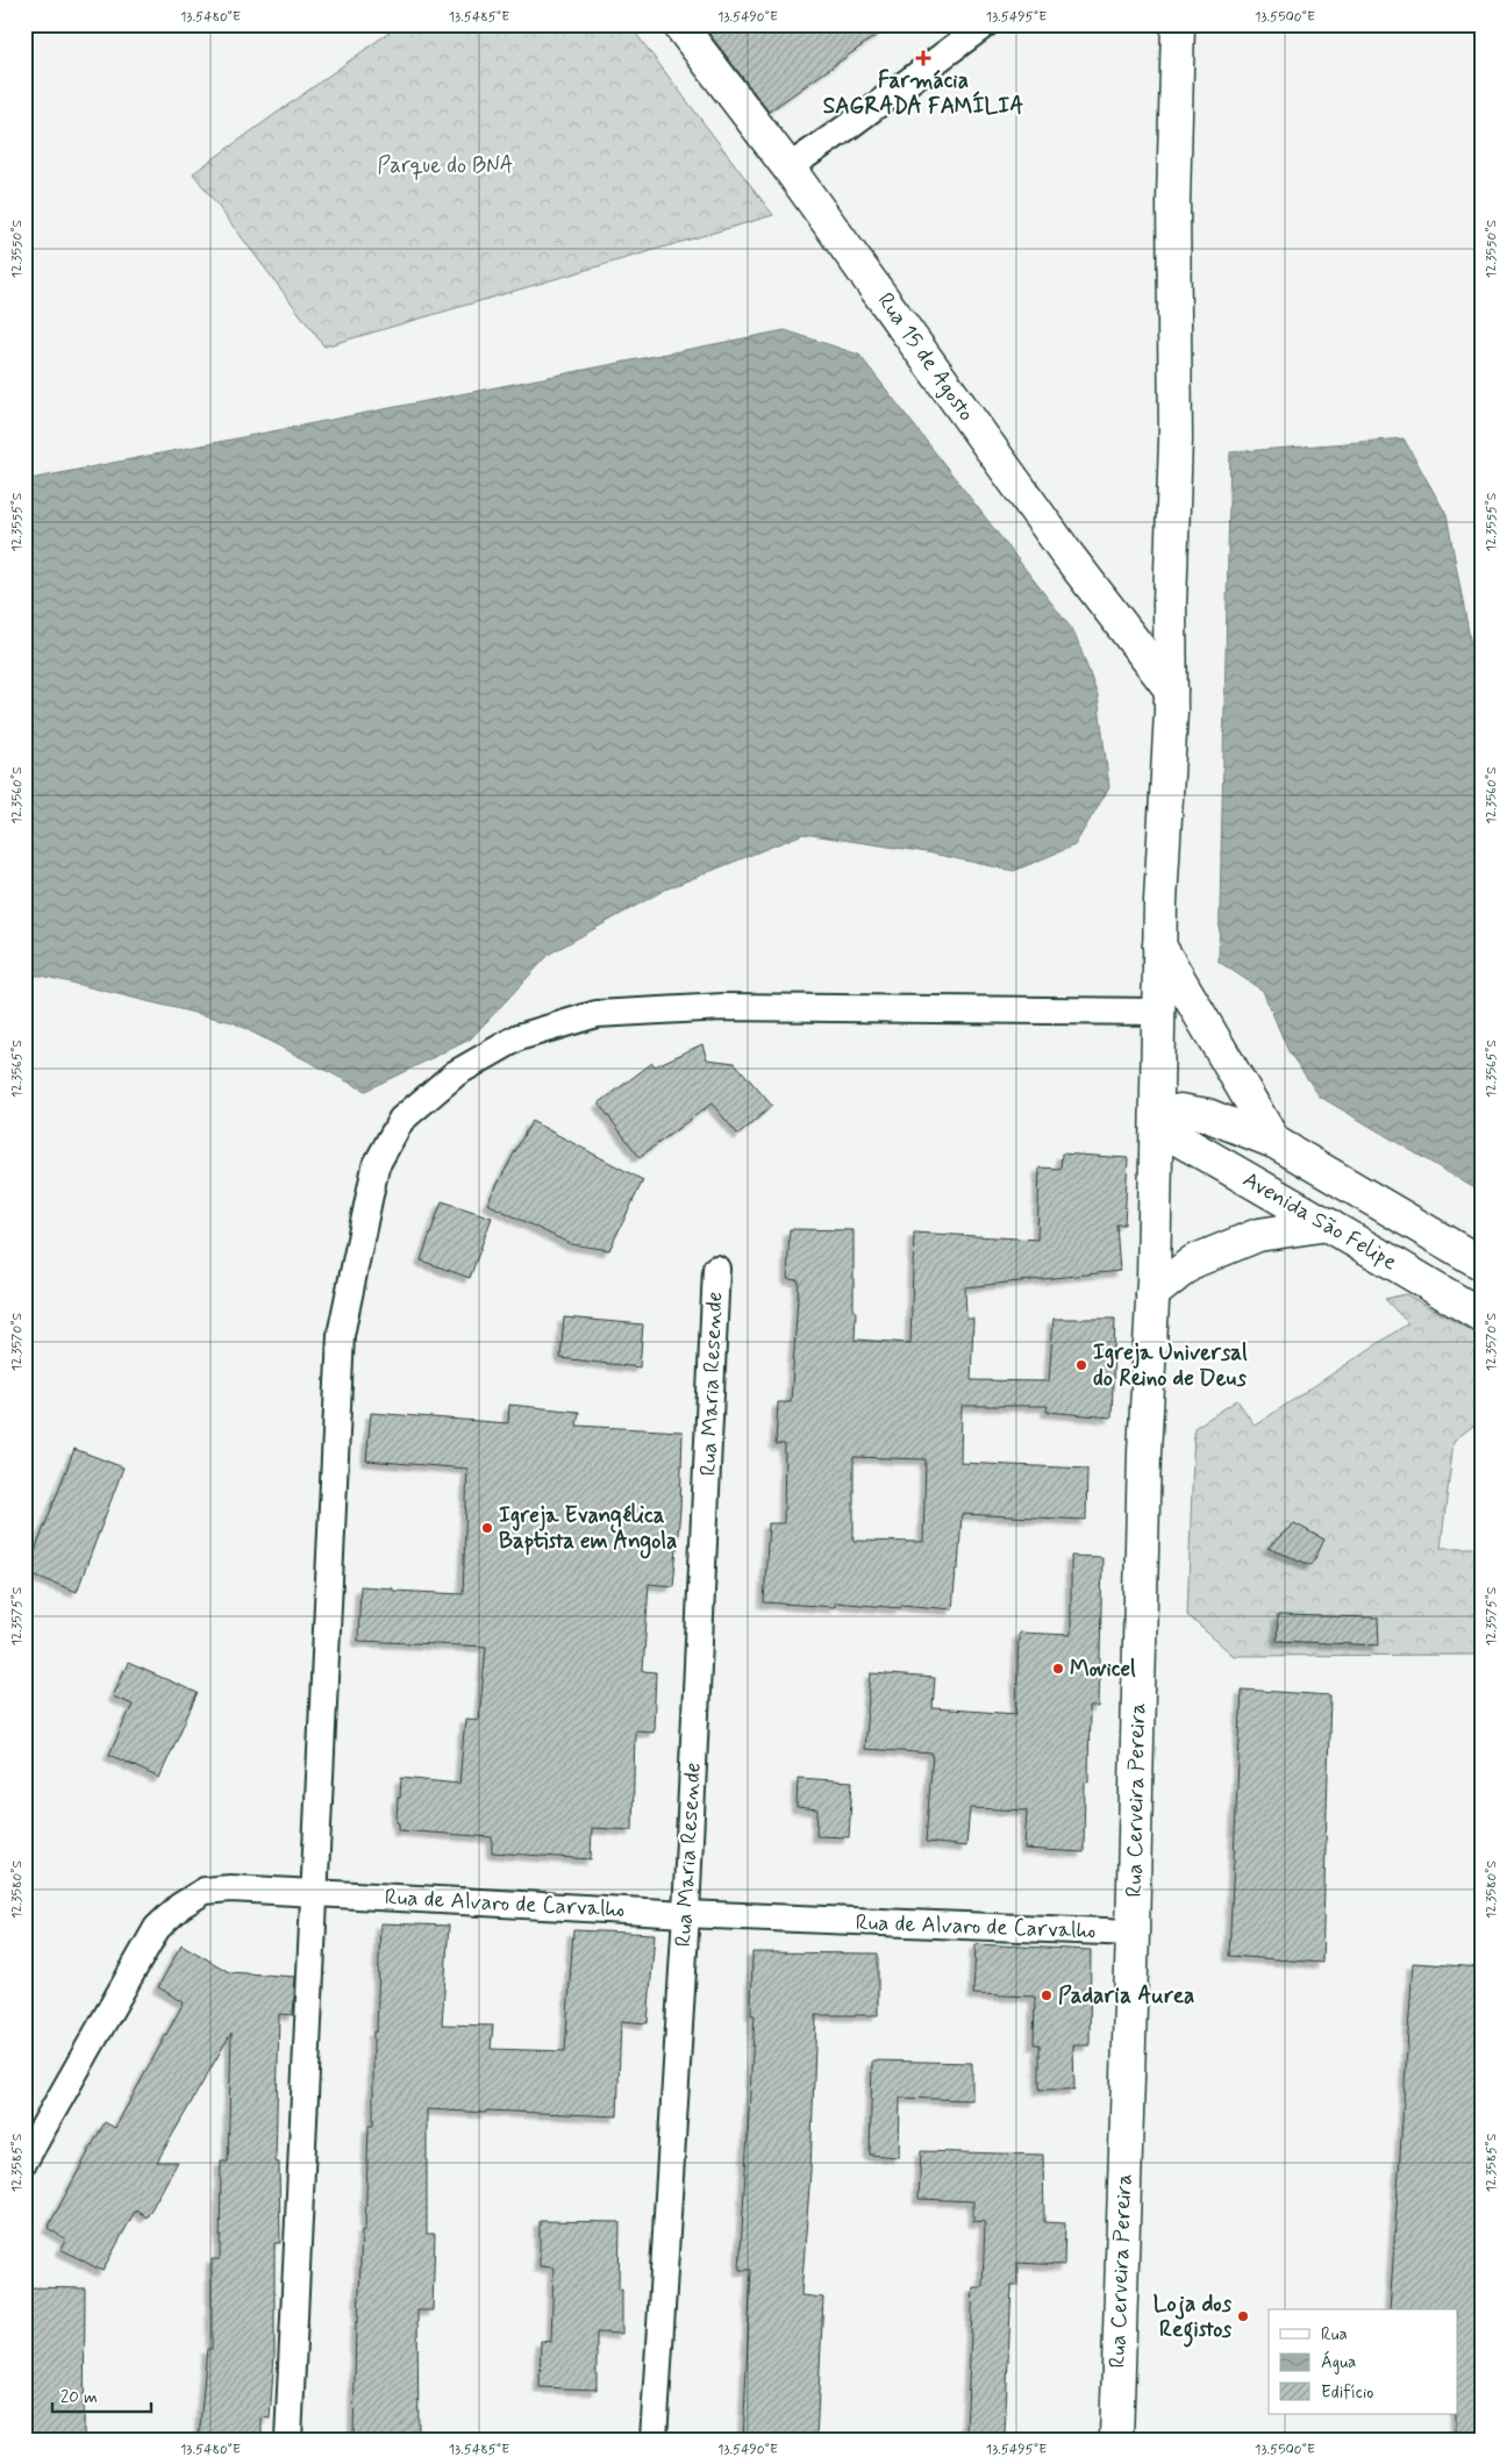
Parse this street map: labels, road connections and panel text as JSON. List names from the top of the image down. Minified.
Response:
{"streets":{"main road":["Rua 15 de Agosto","Avenida São Felipe","Rua Cerveira Pereira"],"street":["Rua Maria Resende","Rua de Alvaro de Carvalho"]},"crossings":[["Rua 15 de Agosto","Rua Cerveira Pereira"],["Avenida São Felipe","Rua Cerveira Pereira"],["Rua Maria Resende","Rua de Alvaro de Carvalho"],["Rua Cerveira Pereira","Rua de Alvaro de Carvalho"]],"parks":["Parque do BNA"],"places":{"health":["Farmácia SAGRADA FAMÍLIA"],"other":["Igreja Universal do Reino de Deus","Igreja Evangélica Baptista em Angola","Movicel","Padaria Aurea","Loja dos Registos"]},"legend":["Rua","Água","Edifício"],"scale_bar":"20 m","coordinates":["13.5480°E","13.5485°E","13.5490°E","13.5495°E","13.5500°E","12.3550°S","12.3555°S","12.3560°S","12.3565°S","12.3570°S","12.3575°S","12.3580°S","12.3585°S"]}
